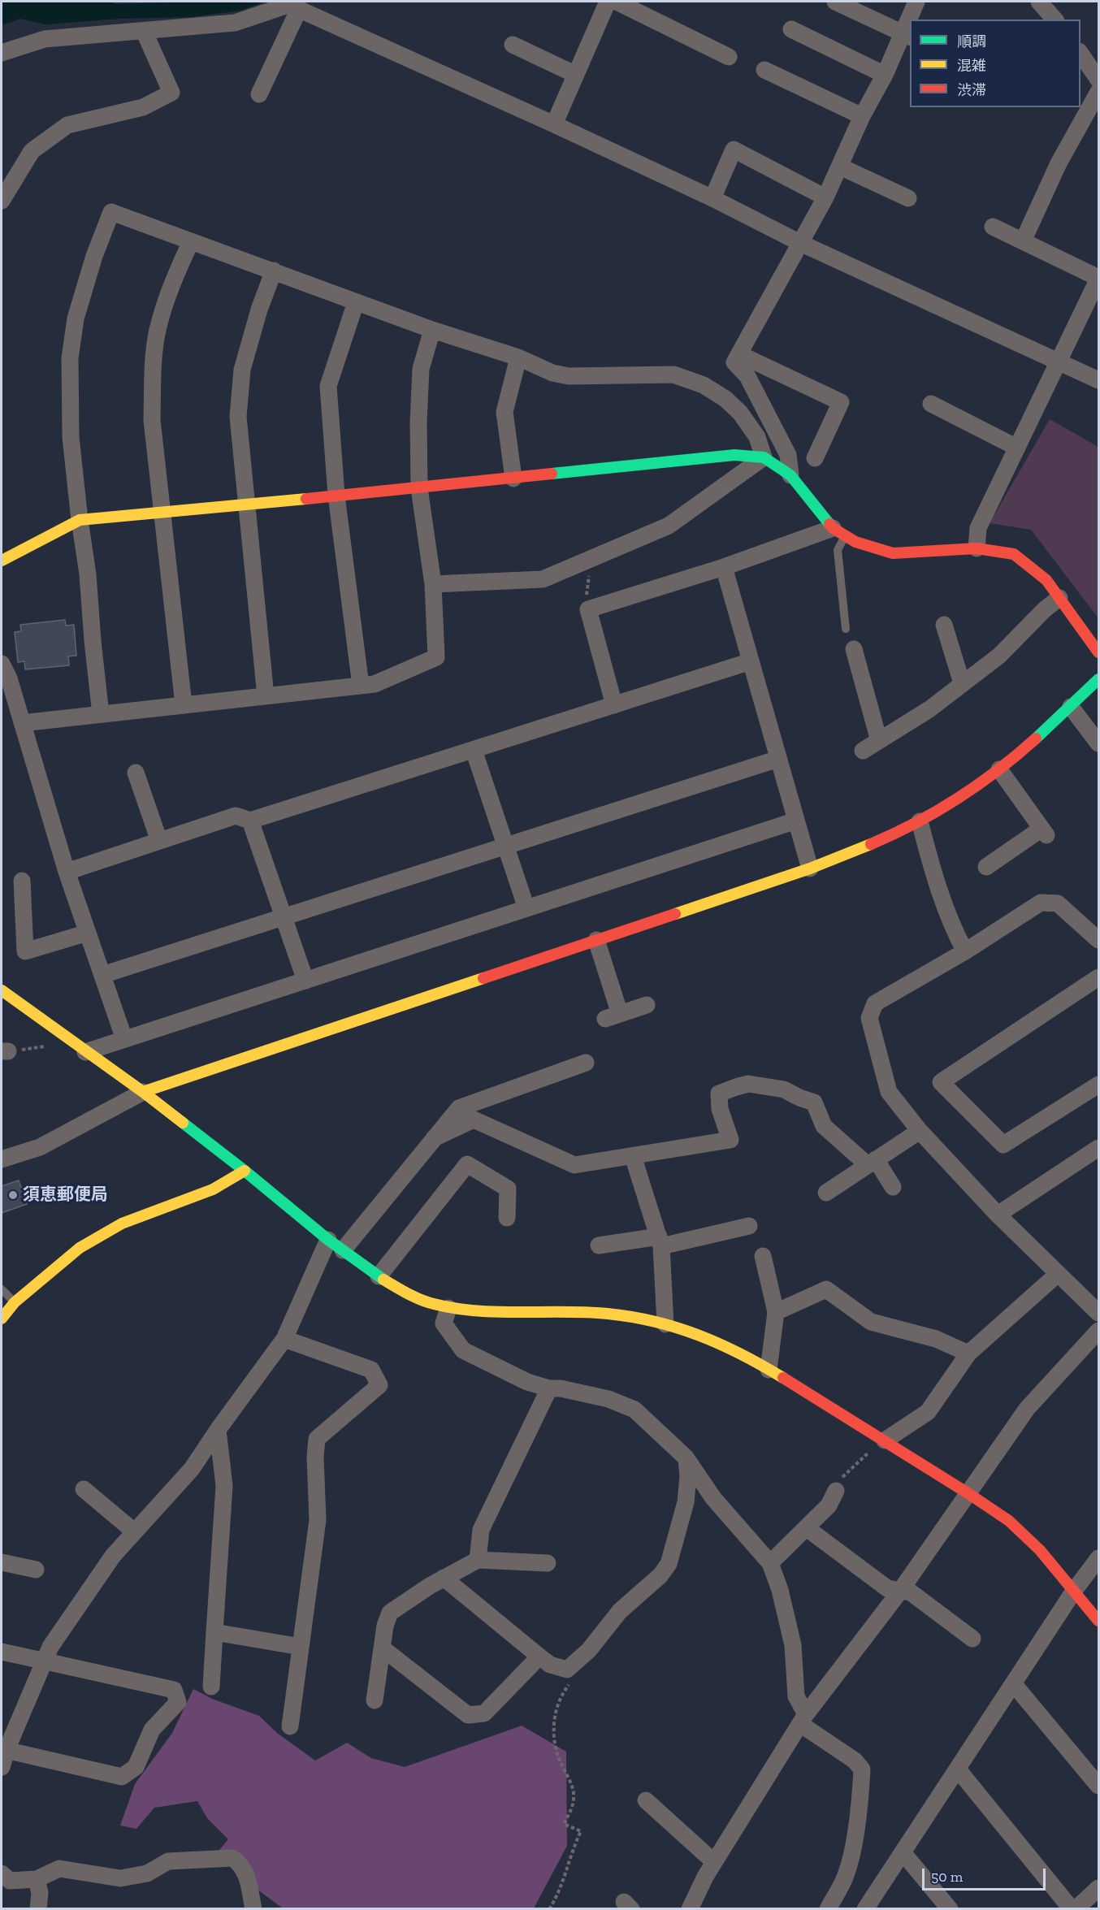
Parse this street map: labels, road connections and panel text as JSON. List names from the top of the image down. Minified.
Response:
{"places":["須恵郵便局"],"legend":["順調","混雑","渋滞"],"scale_bar":"50 m"}
